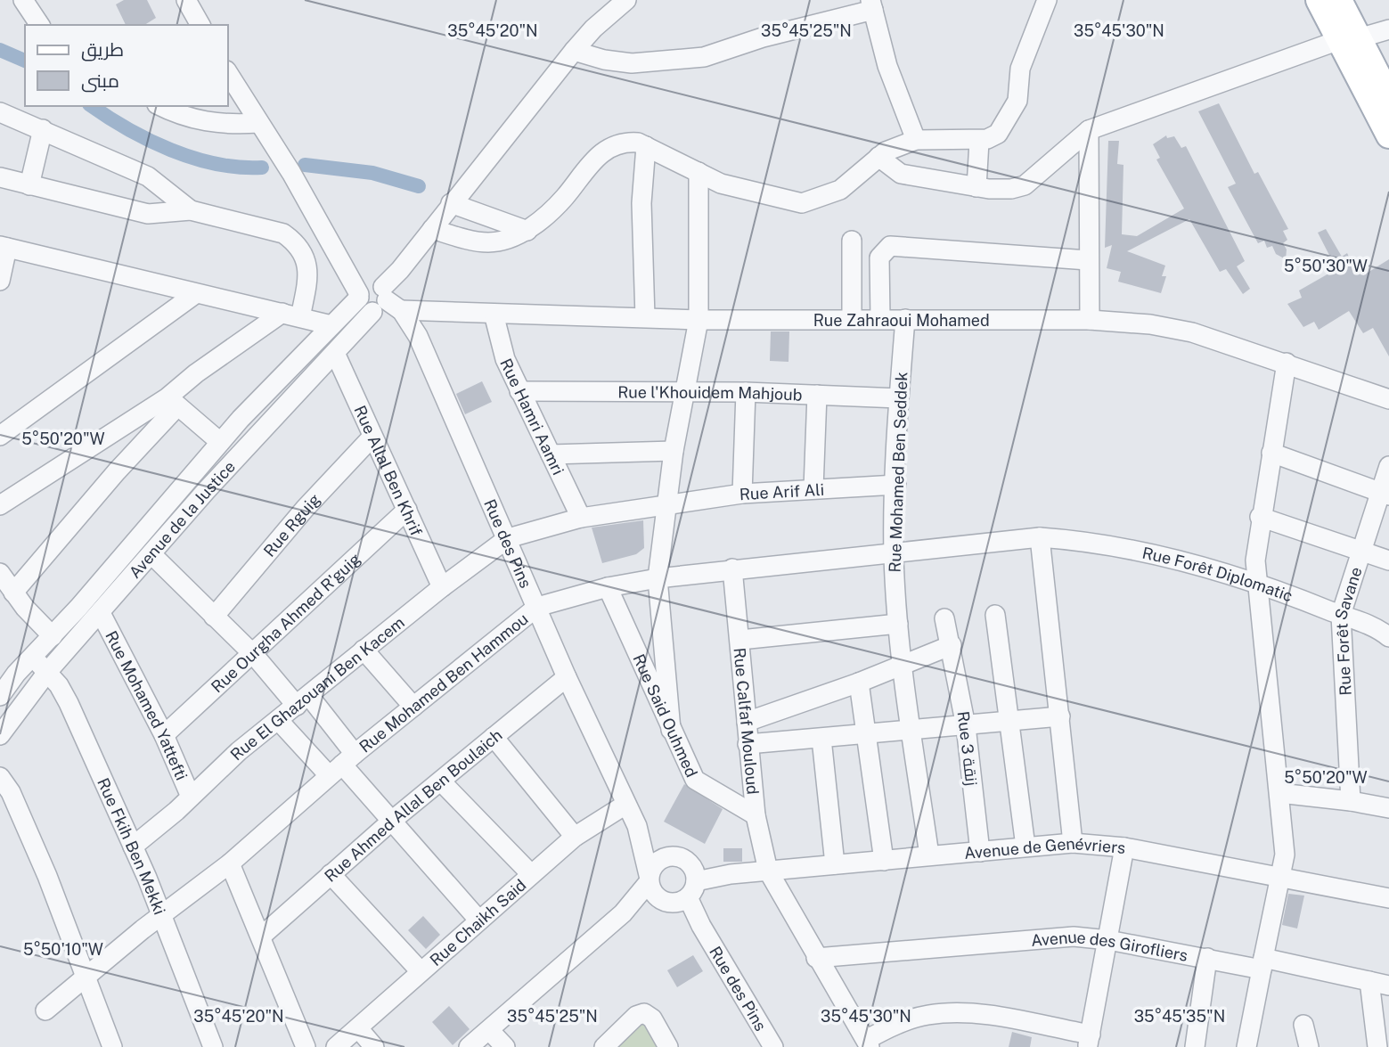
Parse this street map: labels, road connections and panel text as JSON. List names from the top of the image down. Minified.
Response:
{"streets":{"street":["Rue Zahraoui Mohamed","Rue l'Khouidem Mahjoub","Rue Hamri Aamri","Rue Allal Ben Khrif","Rue Mohamed Ben Seddek","Rue Arif Ali","Avenue de la Justice","Rue Rguig","Rue des Pins","Rue Forêt Diplomatic","Rue Ourgha Ahmed R'guig","Rue Forêt Savane","Rue Mohamed Ben Hammou","Rue El Ghazouani Ben Kacem","Rue Mohamed Yattefti","Rue Said Ouhmed","Rue Calfaf Mouloud","Rue 3 زنقة","Rue Ahmed Allal Ben Boulaich","Rue Fkih Ben Mekki","Avenue de Genévriers","Rue Chaikh Said","Avenue des Girofliers"]},"crossings":[["Rue Zahraoui Mohamed","Rue Hamri Aamri"],["Rue Zahraoui Mohamed","Rue Mohamed Ben Seddek"],["Rue Zahraoui Mohamed","Avenue de la Justice"],["Rue Zahraoui Mohamed","Rue des Pins"],["Rue l'Khouidem Mahjoub","Rue Hamri Aamri"],["Rue l'Khouidem Mahjoub","Rue Mohamed Ben Seddek"],["Rue Hamri Aamri","Rue Arif Ali"],["Rue Allal Ben Khrif","Avenue de la Justice"],["Rue Allal Ben Khrif","Rue Rguig"],["Rue Allal Ben Khrif","Rue Ourgha Ahmed R'guig"],["Rue Allal Ben Khrif","Rue El Ghazouani Ben Kacem"],["Rue Mohamed Ben Seddek","Rue Arif Ali"],["Rue Mohamed Ben Seddek","Rue Mohamed Ben Hammou"],["Rue Mohamed Ben Seddek","Avenue de Genévriers"],["Rue Arif Ali","Rue des Pins"],["Rue Arif Ali","Rue El Ghazouani Ben Kacem"],["Avenue de la Justice","Rue des Pins"],["Avenue de la Justice","Rue Mohamed Yattefti"],["Avenue de la Justice","Rue Fkih Ben Mekki"],["Rue des Pins","Rue Mohamed Ben Hammou"],["Rue des Pins","Rue El Ghazouani Ben Kacem"],["Rue des Pins","Rue Ahmed Allal Ben Boulaich"],["Rue des Pins","Avenue de Genévriers"],["Rue des Pins","Rue Chaikh Said"],["Rue Forêt Diplomatic","Rue Forêt Savane"],["Rue Forêt Diplomatic","Rue Mohamed Ben Hammou"],["Rue Ourgha Ahmed R'guig","Rue Mohamed Yattefti"],["Rue Mohamed Ben Hammou","Rue Said Ouhmed"],["Rue Mohamed Ben Hammou","Rue Calfaf Mouloud"],["Rue Mohamed Ben Hammou","Rue Fkih Ben Mekki"],["Rue El Ghazouani Ben Kacem","Rue Mohamed Yattefti"],["Rue El Ghazouani Ben Kacem","Rue Fkih Ben Mekki"],["Rue Said Ouhmed","Rue Calfaf Mouloud"],["Rue Calfaf Mouloud","Avenue de Genévriers"],["Rue Calfaf Mouloud","Avenue des Girofliers"],["Rue 3 زنقة","Avenue de Genévriers"]],"legend":["طريق","مبنى"],"coordinates":["35°45'20\"N","35°45'25\"N","35°45'30\"N","5°50'30\"W","5°50'20\"W","5°50'10\"W","35°45'35\"N"]}
